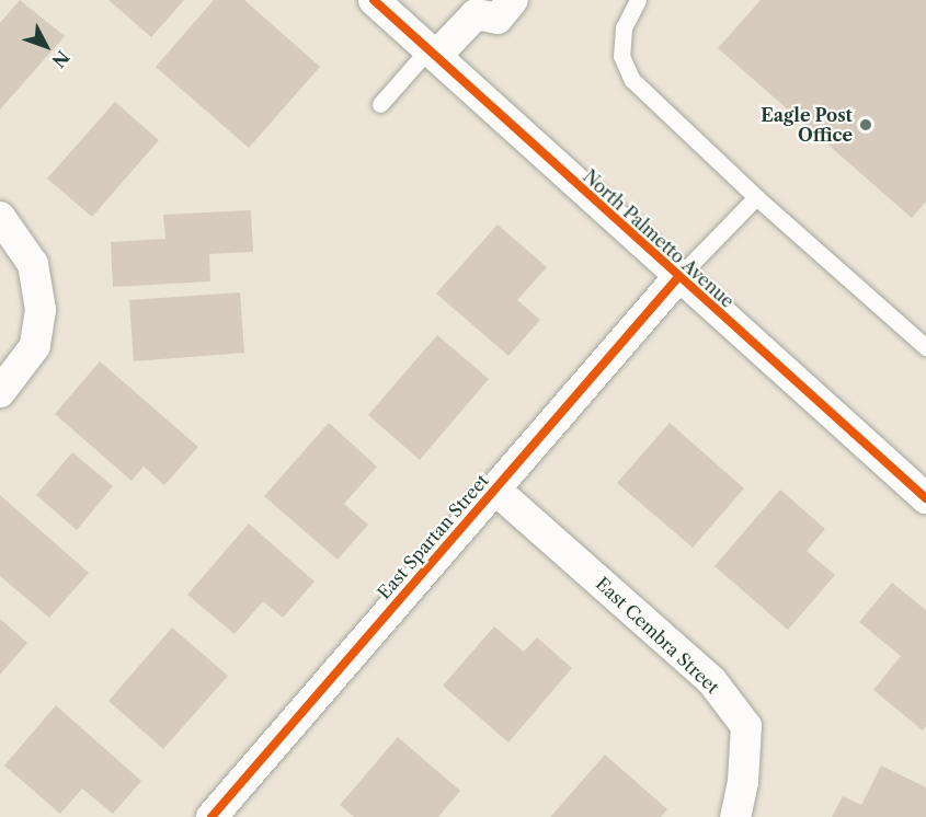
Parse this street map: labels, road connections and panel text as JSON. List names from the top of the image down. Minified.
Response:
{"streets":{"street":["North Palmetto Avenue","East Spartan Street","East Cembra Street"]},"crossings":[["North Palmetto Avenue","East Spartan Street"],["East Spartan Street","East Cembra Street"]],"places":["Eagle Post Office"],"north":"bottom right"}
